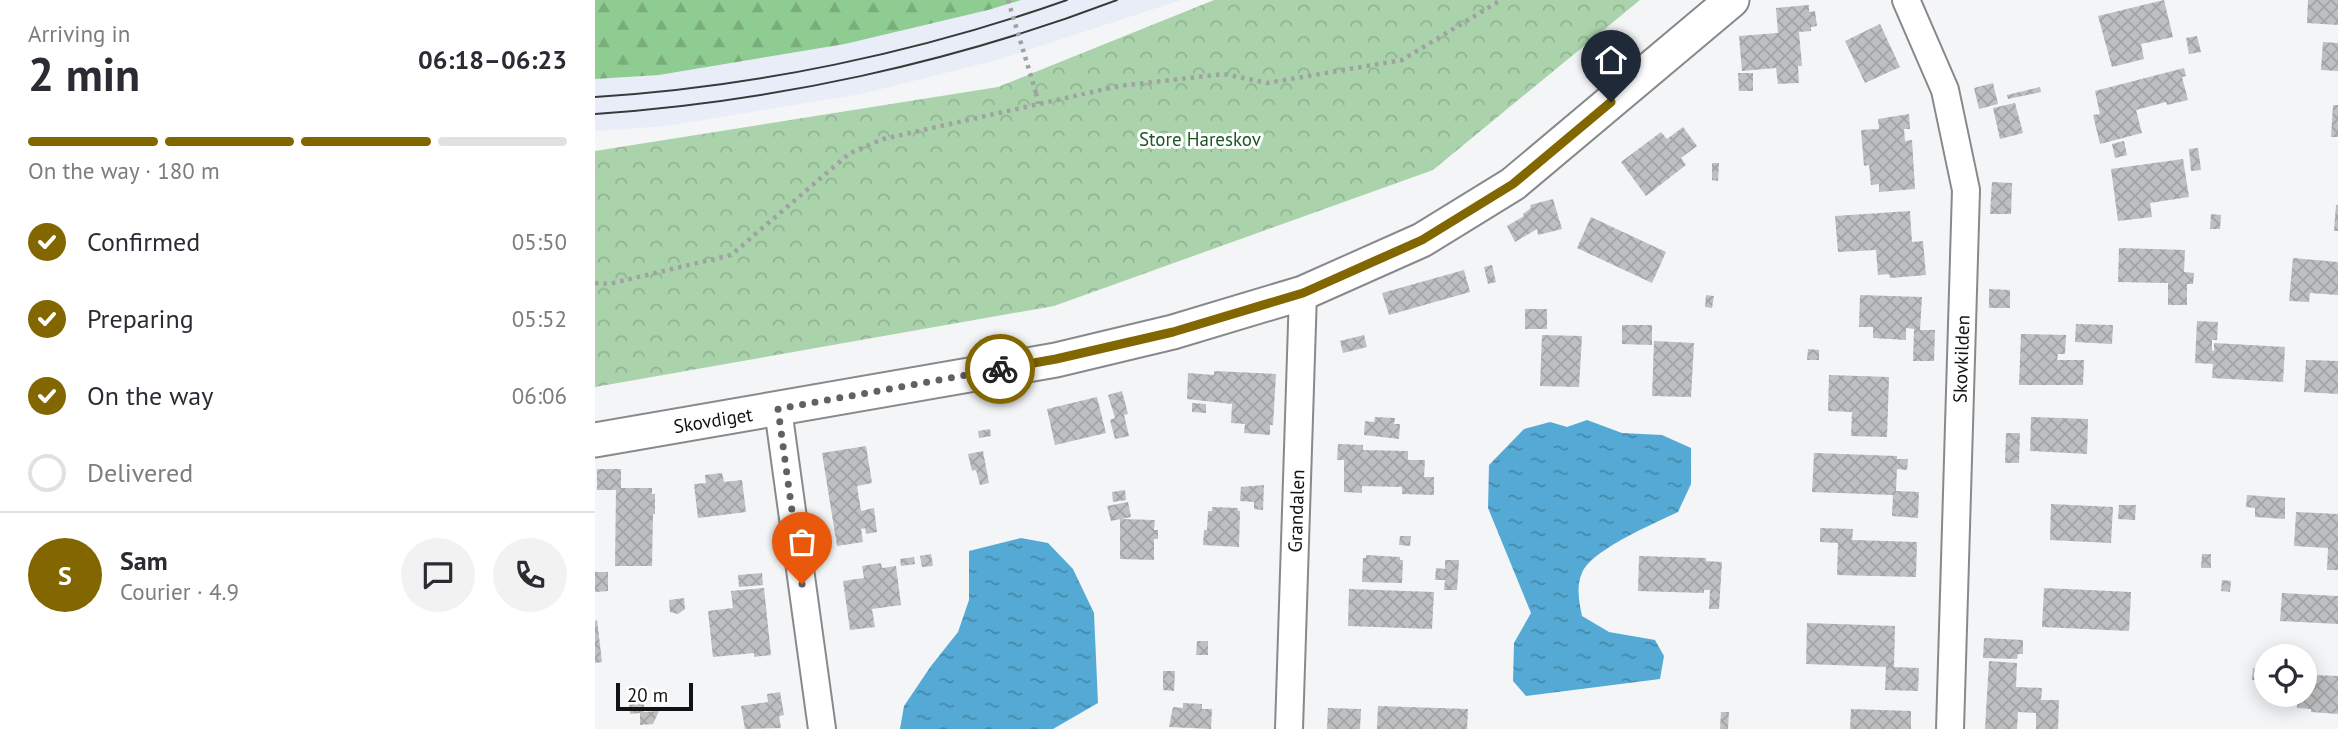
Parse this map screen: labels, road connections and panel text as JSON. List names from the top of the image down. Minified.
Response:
{"streets":{"street":["Skovkilden","Skovdiget","Grandalen"]},"crossings":[["Skovdiget","Grandalen"]],"parks":["Store Hareskov"],"scale_bar":"20 m","page":{"heading":["2 min","Arriving in","06:18–06:23"],"panel":["Sam","Courier · 4.9"],"bar":"On the way · 180 m","list":[["Confirmed","05:50"],["Preparing","05:52"],["On the way","06:06"],"Delivered"],"round":"S","scale":"20 m"}}
